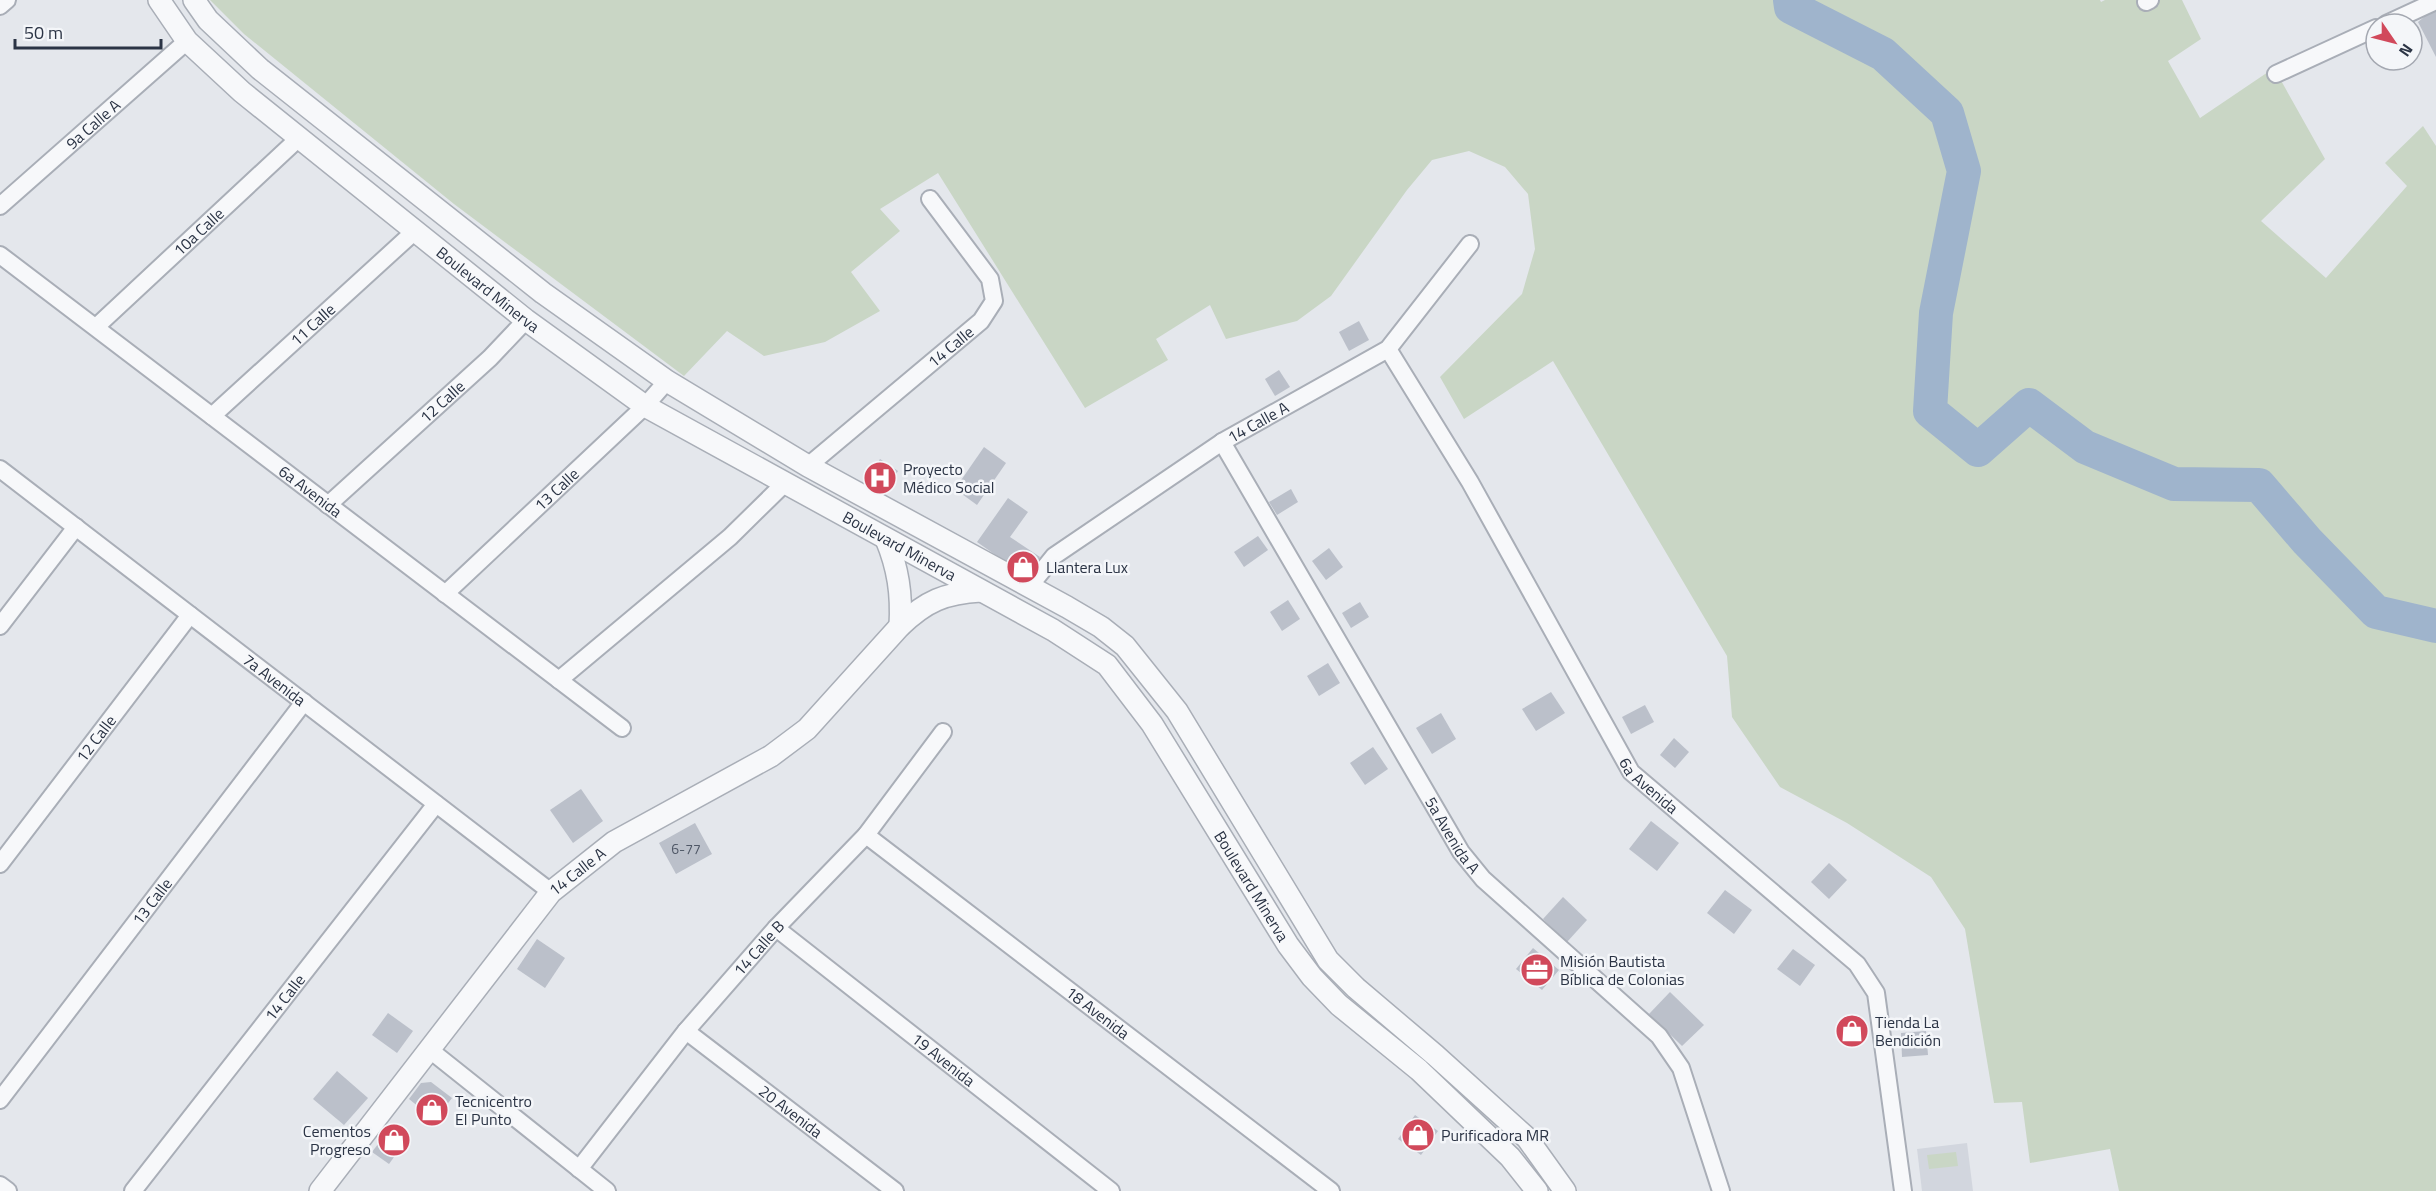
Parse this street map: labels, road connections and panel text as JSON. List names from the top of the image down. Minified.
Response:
{"streets":{"street":["9a Calle A","10a Calle","Boulevard Minerva","11 Calle","14 Calle","12 Calle","14 Calle A","13 Calle","6a Avenida","7a Avenida","5a Avenida A","14 Calle B","18 Avenida","19 Avenida","20 Avenida"]},"crossings":[["9a Calle A","Boulevard Minerva"],["10a Calle","Boulevard Minerva"],["10a Calle","6a Avenida"],["Boulevard Minerva","11 Calle"],["Boulevard Minerva","14 Calle"],["Boulevard Minerva","12 Calle"],["Boulevard Minerva","14 Calle A"],["Boulevard Minerva","13 Calle"],["11 Calle","6a Avenida"],["14 Calle","7a Avenida"],["12 Calle","6a Avenida"],["12 Calle","7a Avenida"],["14 Calle A","6a Avenida"],["14 Calle A","7a Avenida"],["14 Calle A","5a Avenida A"],["13 Calle","6a Avenida"],["13 Calle","7a Avenida"],["14 Calle B","18 Avenida"],["14 Calle B","19 Avenida"],["14 Calle B","20 Avenida"]],"places":{"hospital":["Proyecto Médico Social"],"shop":["Llantera Lux","Tienda La Bendición","Tecnicentro El Punto","Purificadora MR","Cementos Progreso"],"office":["Misión Bautista Bíblica de Colonias"]},"house_numbers":["6-77"],"scale_bar":"50 m","north":"bottom right"}
